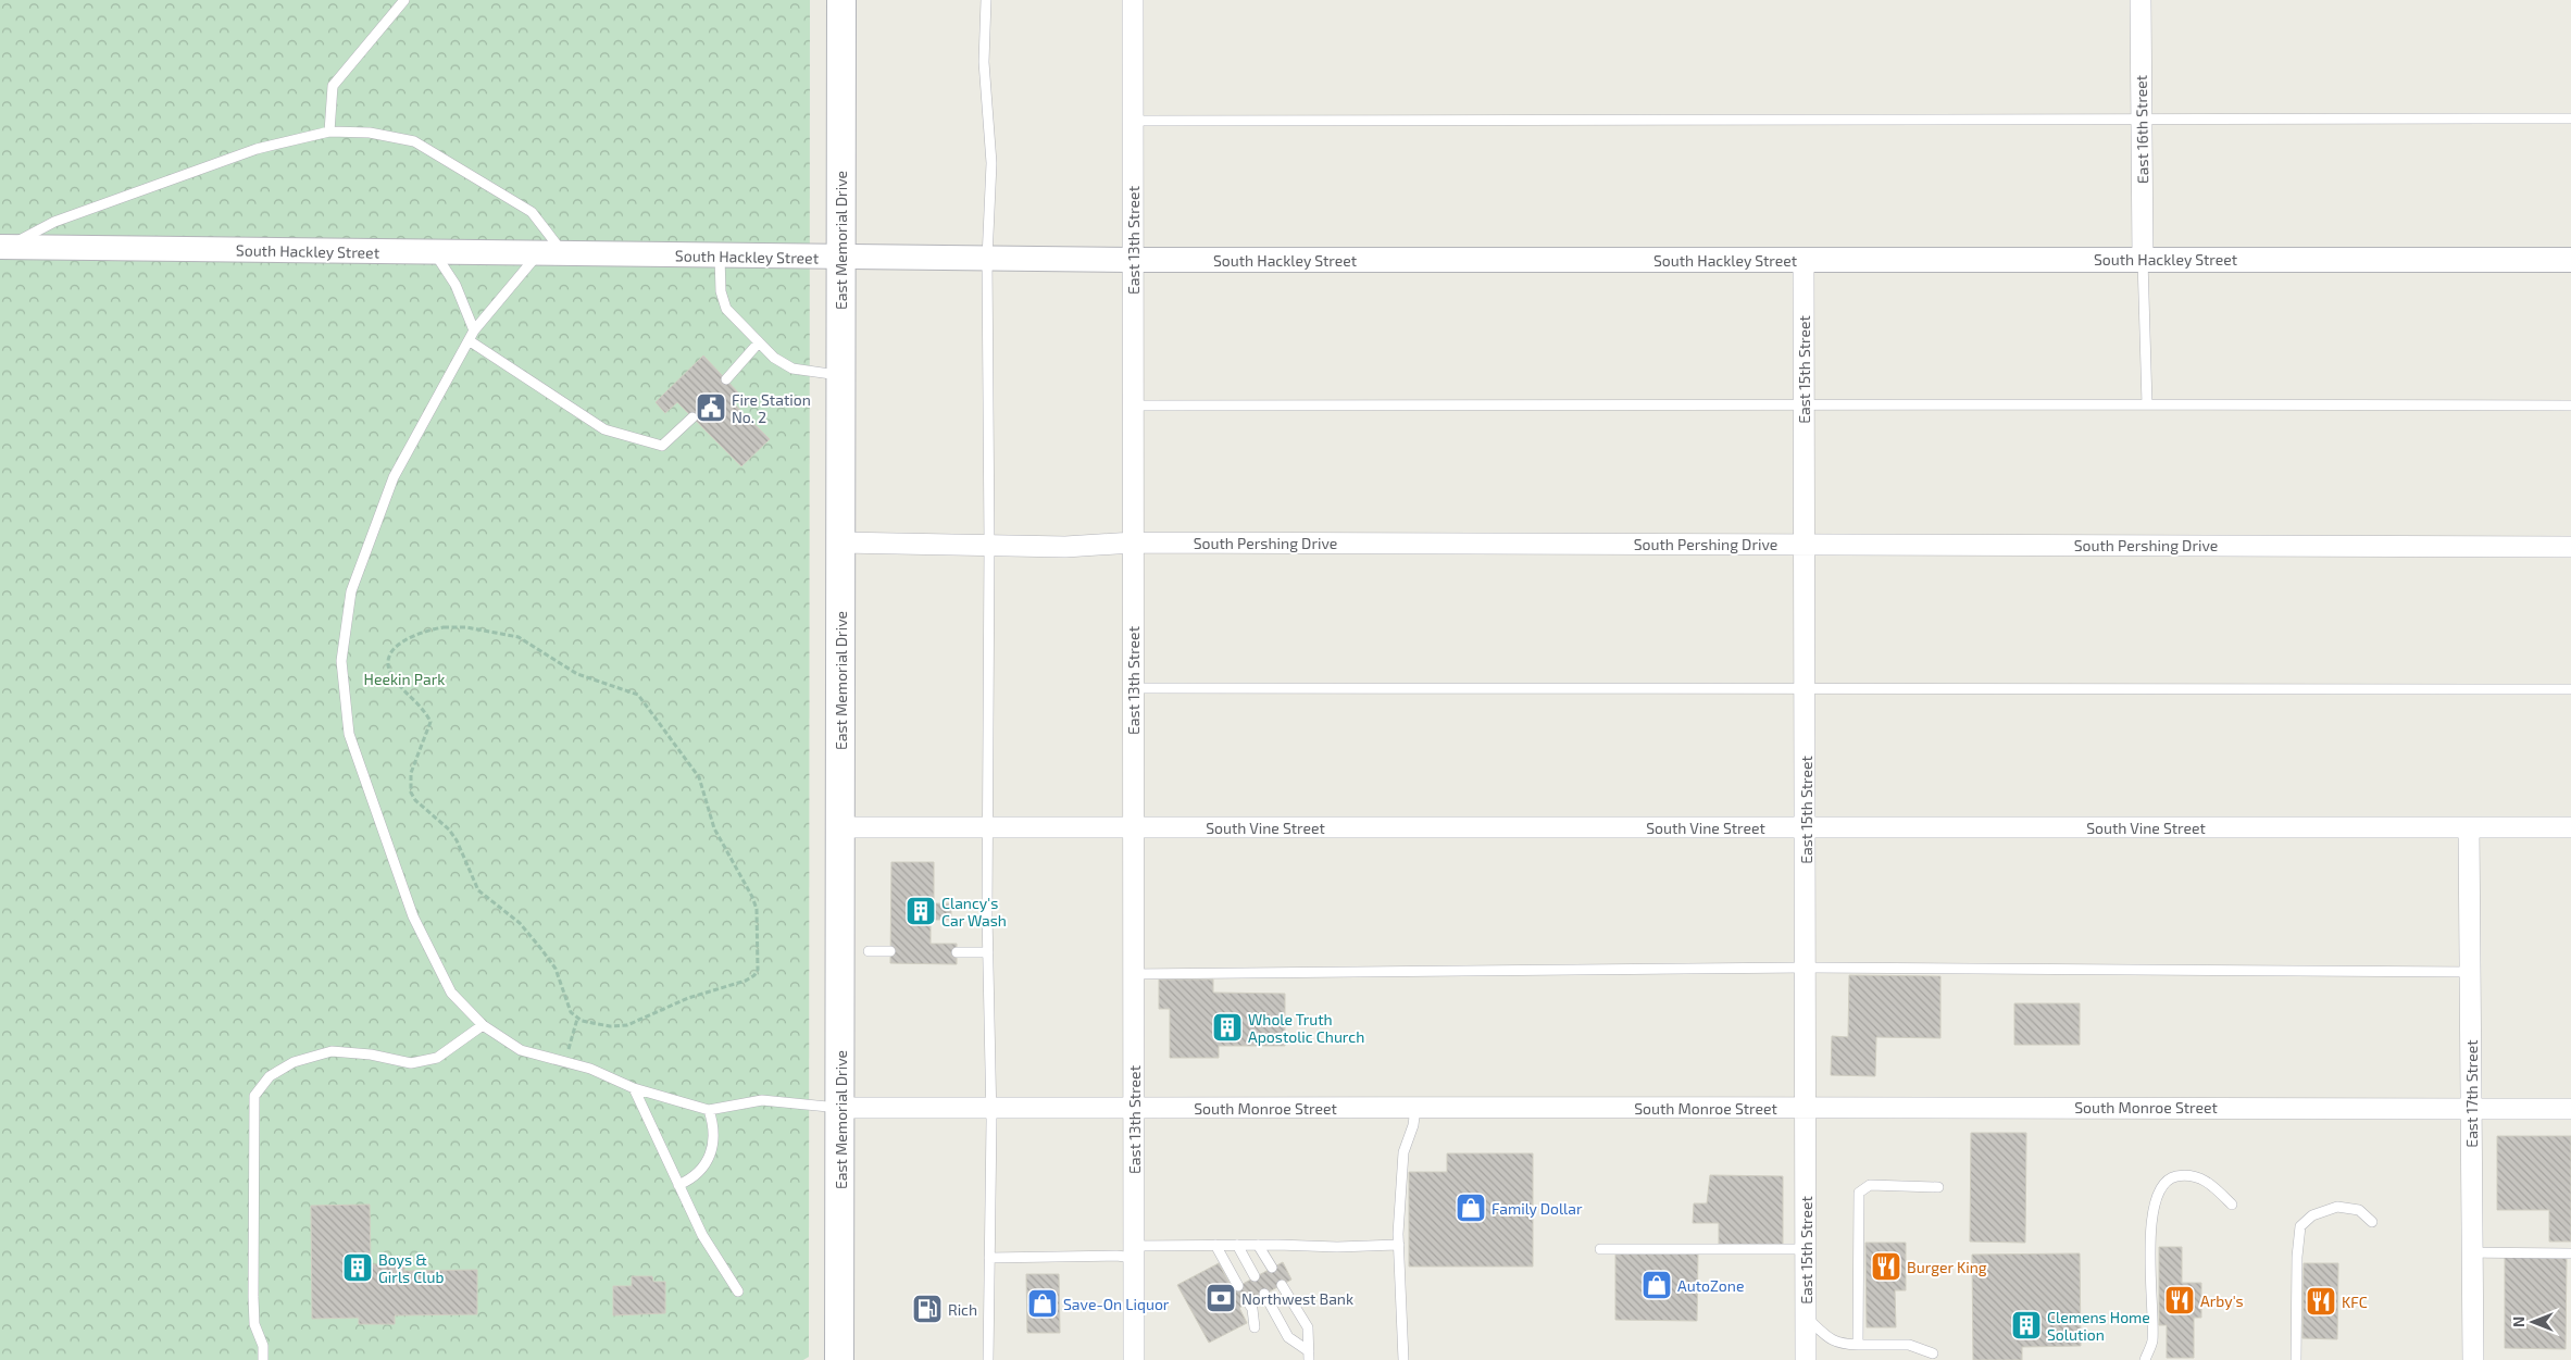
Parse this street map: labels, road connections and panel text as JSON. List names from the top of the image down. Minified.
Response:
{"streets":{"main road":["East Memorial Drive"],"street":["East 16th Street","East 13th Street","South Hackley Street","East 15th Street","South Pershing Drive","South Vine Street","East 17th Street","South Monroe Street"]},"crossings":[["East 16th Street","South Hackley Street"],["East Memorial Drive","South Hackley Street"],["East Memorial Drive","South Pershing Drive"],["East Memorial Drive","South Vine Street"],["East Memorial Drive","South Monroe Street"],["East 13th Street","South Hackley Street"],["East 13th Street","South Pershing Drive"],["East 13th Street","South Vine Street"],["East 13th Street","South Monroe Street"],["South Hackley Street","East 15th Street"],["East 15th Street","South Pershing Drive"],["East 15th Street","South Vine Street"],["East 15th Street","South Monroe Street"],["South Vine Street","East 17th Street"],["East 17th Street","South Monroe Street"]],"parks":["Heekin Park"],"places":{"public building":["Fire Station No. 2"],"building":["Clancy's Car Wash","Whole Truth Apostolic Church","Boys & Girls Club","Clemens Home Solution"],"shop":["Family Dollar","AutoZone","Save-On Liquor"],"restaurant":["Burger King","Arby's","KFC"],"bank":["Northwest Bank"],"fuel station":["Rich"]},"north":"left"}
